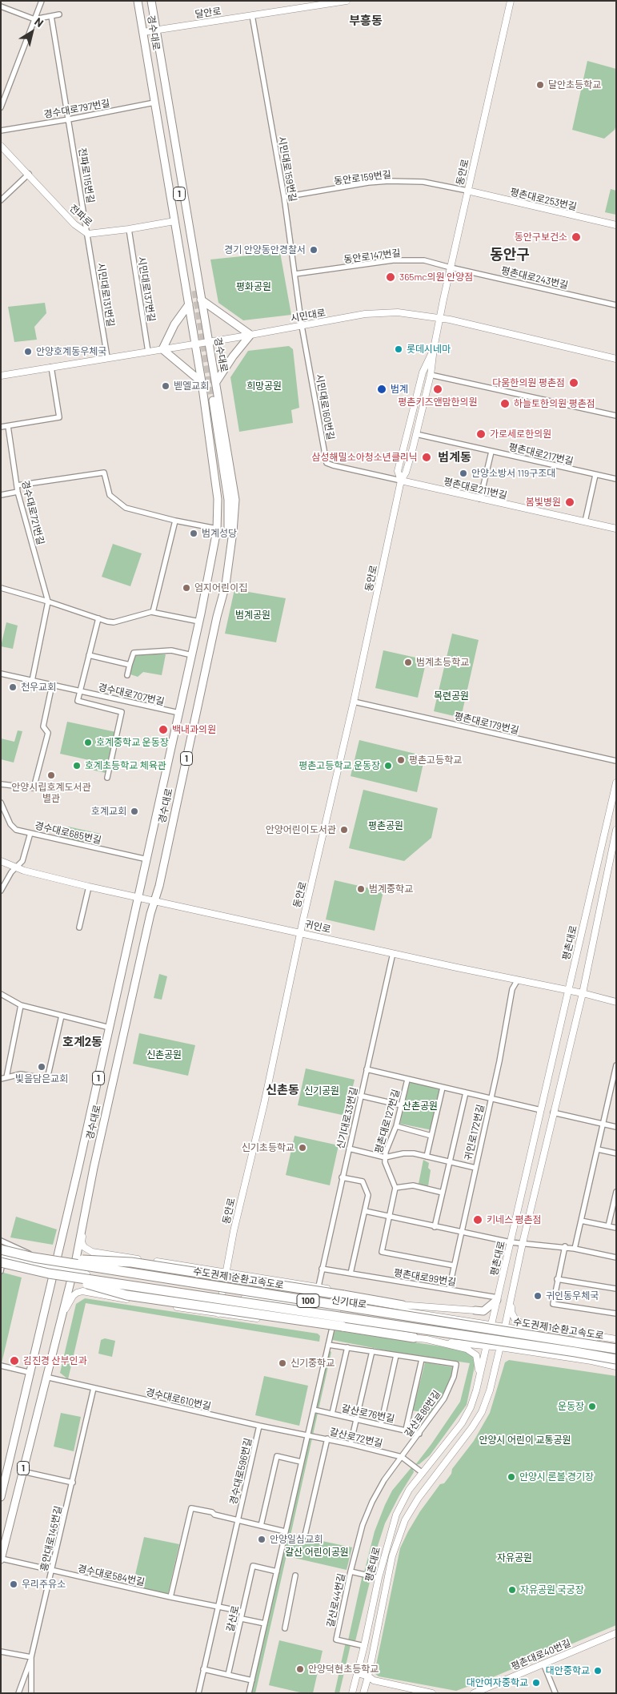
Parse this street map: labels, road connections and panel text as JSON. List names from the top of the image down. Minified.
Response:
{"streets":{"highway":["수도권제1순환고속도로","100"],"main road":["경수대로","1"],"street":["달안로","경수대로797번길","시민대로159번길","동안로","전파로115번길","동안로159번길","평촌대로253번길","전파로","동안로147번길","평촌대로243번길","시민대로137번길","시민대로131번길","시민대로","시민대로160번길","평촌대로217번길","평촌대로211번길","경수대로721번길","경수대로707번길","평촌대로179번길","경수대로685번길","귀인로","평촌대로","신기대로33번길","평촌대로127번길","귀인로172번길","평촌대로99번길","신기대로","경수대로610번길","갈산로76번길","갈산로86번길","갈산로72번길","경수대로596번길","흥안대로145번길","경수대로584번길","갈산로44번길","갈산로","평촌대로40번길"]},"crossings":[["달안로","경수대로"],["달안로","시민대로159번길"],["경수대로","경수대로797번길"],["경수대로","전파로"],["경수대로","시민대로"],["경수대로","경수대로707번길"],["경수대로","경수대로685번길"],["경수대로","귀인로"],["경수대로","수도권제1순환고속도로"],["경수대로","신기대로"],["경수대로","경수대로610번길"],["경수대로","경수대로584번길"],["경수대로797번길","전파로115번길"],["시민대로159번길","동안로159번길"],["시민대로159번길","동안로147번길"],["시민대로159번길","시민대로"],["시민대로159번길","시민대로160번길"],["동안로","동안로159번길"],["동안로","평촌대로253번길"],["동안로","동안로147번길"],["동안로","평촌대로243번길"],["동안로","시민대로"],["동안로","시민대로160번길"],["동안로","평촌대로217번길"],["동안로","평촌대로211번길"],["동안로","평촌대로179번길"],["동안로","귀인로"],["동안로","신기대로"],["전파로115번길","전파로"],["전파로115번길","시민대로131번길"],["동안로159번길","평촌대로253번길"],["전파로","시민대로137번길"],["전파로","시민대로131번길"],["동안로147번길","평촌대로243번길"],["시민대로137번길","시민대로"],["시민대로131번길","시민대로"],["시민대로","시민대로160번길"],["시민대로160번길","평촌대로211번길"],["귀인로","평촌대로"],["귀인로","신기대로33번길"],["귀인로","귀인로172번길"],["평촌대로","평촌대로127번길"],["평촌대로","평촌대로99번길"],["평촌대로","신기대로"],["평촌대로","갈산로44번길"],["신기대로33번길","평촌대로99번길"],["평촌대로127번길","귀인로172번길"],["귀인로172번길","평촌대로99번길"],["수도권제1순환고속도로","신기대로"],["경수대로610번길","갈산로72번길"],["경수대로610번길","경수대로596번길"],["경수대로610번길","흥안대로145번길"],["갈산로76번길","갈산로86번길"],["갈산로86번길","갈산로72번길"],["갈산로86번길","갈산로44번길"],["갈산로72번길","갈산로44번길"],["경수대로596번길","경수대로584번길"],["흥안대로145번길","경수대로584번길"],["경수대로584번길","갈산로"]],"districts":["부흥동","동안구","범계동","호계2동","신촌동"],"parks":["평화공원","희망공원","범계공원","목련공원","평촌공원","신촌공원","신기공원","산촌공원","안양시 어린이 교통공원","갈산 어린이공원","자유공원"],"places":["달안초등학교","동안구보건소","경기 안양동안경찰서","365mc의원 안양점","롯데시네마","안양호계동우체국","다움한의원 평촌점","벧엘교회","범계","평촌키즈앤맘한의원","하늘토한의원 평촌점","가로세로한의원","삼성해밀소아청소년클리닉","안양소방서 119구조대","봄빛병원","범계성당","엄지어린이집","범계초등학교","천우교회","백내과의원","호계중학교 운동장","평촌고등학교","호계초등학교 체육관","평촌고등학교 운동장","안양시립호계도서관 별관","호계교회","안양어린이도서관","범계중학교","빛을담은교회","신기초등학교","키네스 평촌점","귀인동우체국","김진경 산부인과","신기중학교","운동장","안양시 론볼 경기장","안양일심교회","우리주유소","자유공원 국궁장","안양덕현초등학교","대안중학교","대안여자중학교"],"north":"top right"}
